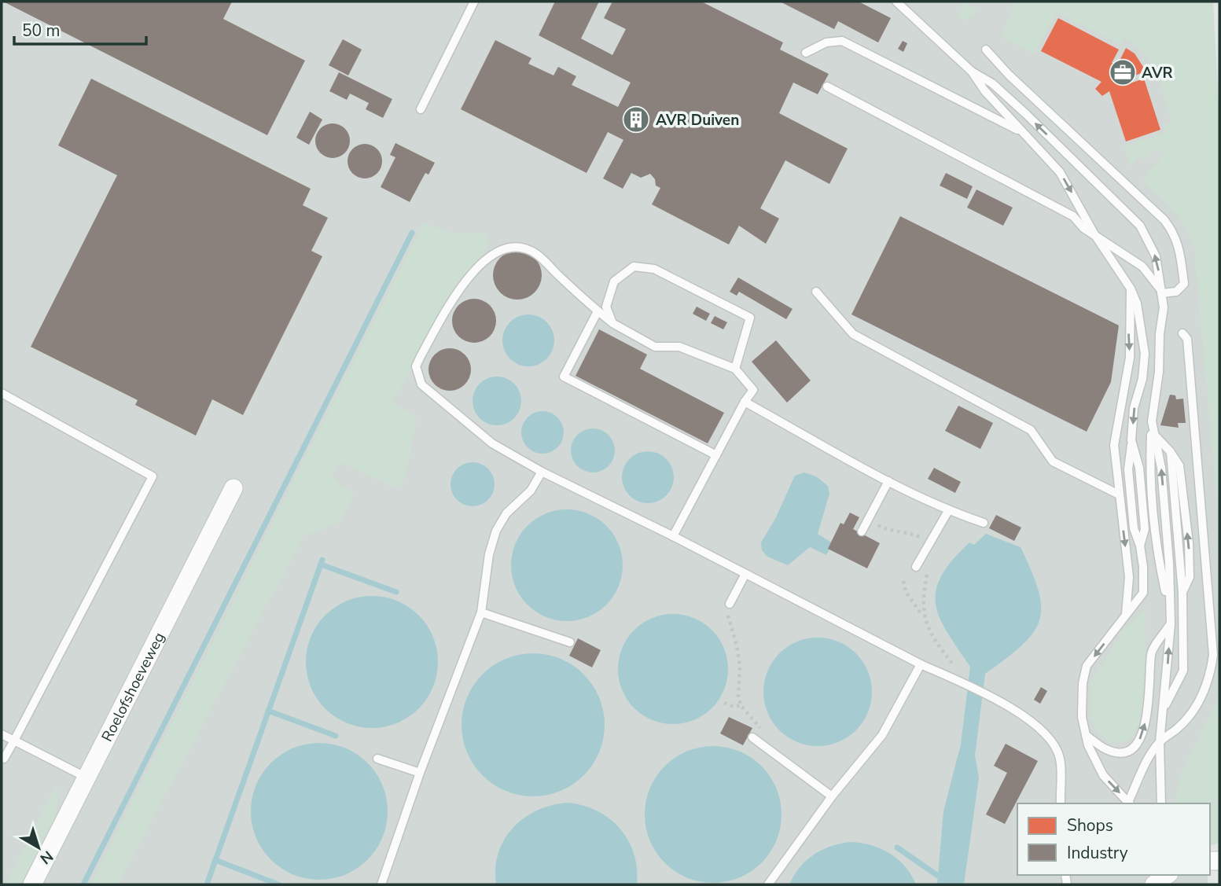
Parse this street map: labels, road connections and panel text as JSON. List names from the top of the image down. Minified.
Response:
{"streets":{"street":["Roelofshoeveweg"]},"places":{"office":["AVR"],"building":["AVR Duiven"]},"legend":["Shops","Industry"],"scale_bar":"50 m","north":"bottom right"}
